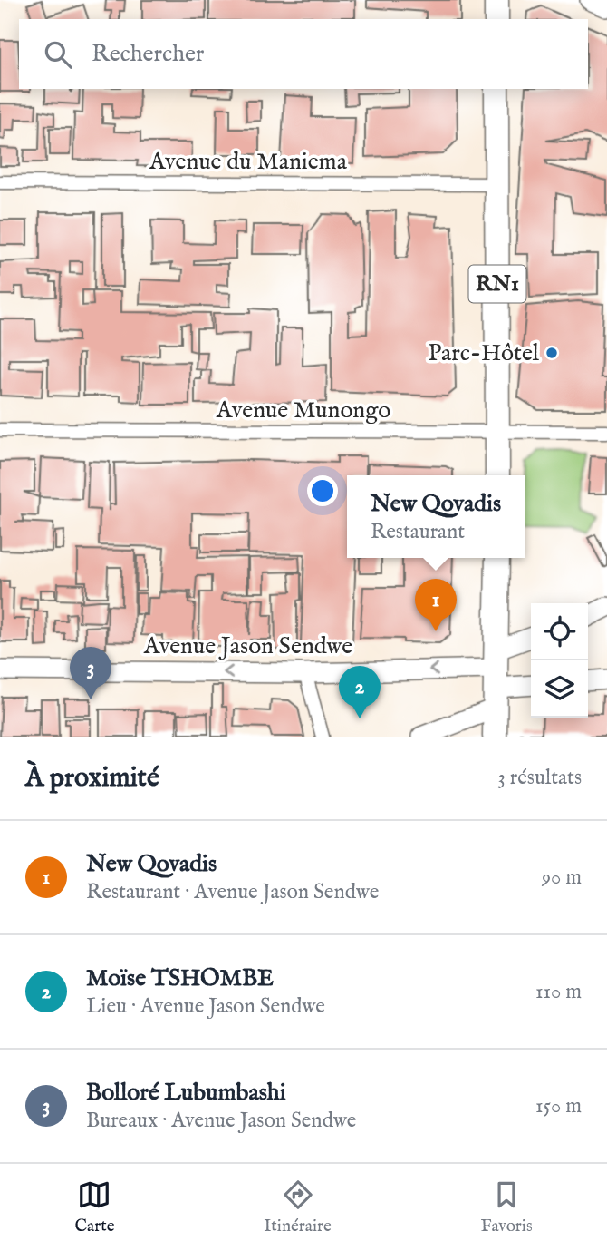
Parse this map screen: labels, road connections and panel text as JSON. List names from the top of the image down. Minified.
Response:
{"streets":{"highway":["RN1"],"street":["Avenue du Maniema","Avenue Munongo","Avenue Jason Sendwe"]},"crossings":[["Avenue du Maniema","RN1"],["RN1","Avenue Munongo"]],"one_way":["Avenue Jason Sendwe"],"places":["Parc-Hôtel"],"page":{"search":"Rechercher","popup":["New Qovadis","Restaurant"],"pins":["1","3","2"],"heading":["À proximité","3 résultats"],"list":[{"mark":"1","name":"New Qovadis","note":"Restaurant · Avenue Jason Sendwe","value":"90 m"},{"mark":"2","name":"Moïse TSHOMBE","note":"Lieu · Avenue Jason Sendwe","value":"110 m"},{"mark":"3","name":"Bolloré Lubumbashi","note":"Bureaux · Avenue Jason Sendwe","value":"150 m"}],"nav":["Carte","Itinéraire","Favoris"]}}
